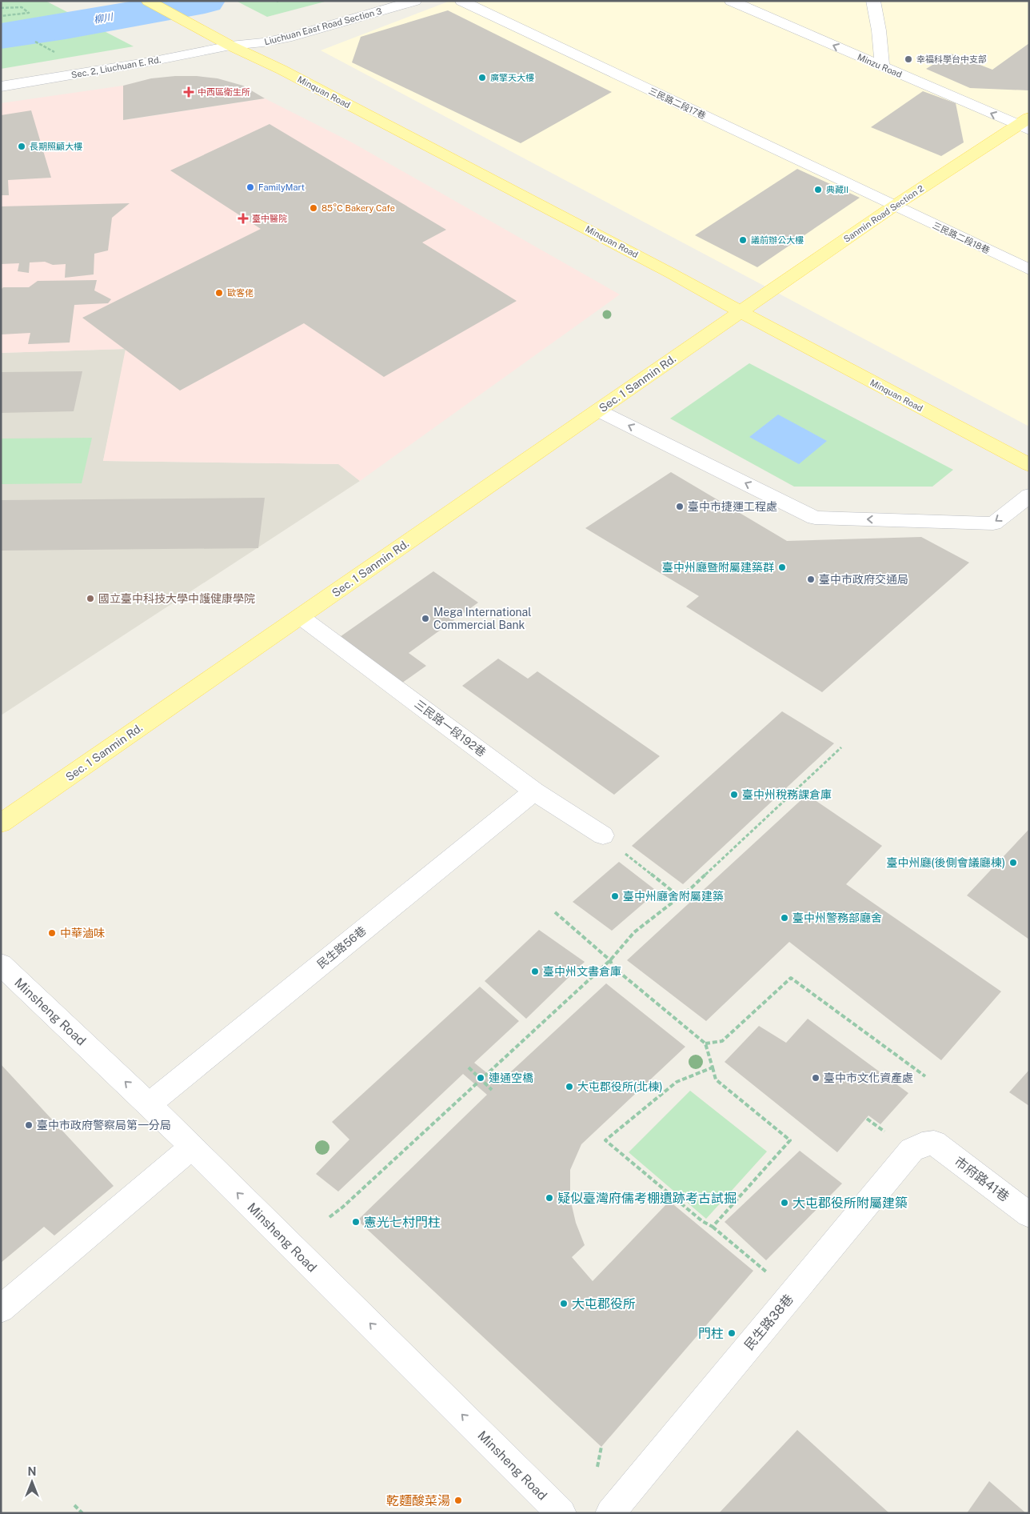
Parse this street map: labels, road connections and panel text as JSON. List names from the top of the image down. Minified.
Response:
{"streets":{"main road":["Minquan Road","Sanmin Road Section 2","Sec. 1 Sanmin Rd."],"street":["Liuchuan East Road Section 3","Minzu Road","Sec. 2, Liuchuan E. Rd.","三民路二段17巷","三民路二段18巷","三民路一段192巷","民生路56巷","Minsheng Road","市府路41巷","民生路38巷"]},"crossings":[["Liuchuan East Road Section 3","Sec. 2, Liuchuan E. Rd."],["Liuchuan East Road Section 3","Minquan Road"],["Minzu Road","Sanmin Road Section 2"],["Sec. 2, Liuchuan E. Rd.","Minquan Road"],["Minquan Road","Sanmin Road Section 2"],["Minquan Road","Sec. 1 Sanmin Rd."],["三民路二段17巷","Sanmin Road Section 2"],["三民路二段17巷","三民路二段18巷"],["Sanmin Road Section 2","三民路二段18巷"],["Sanmin Road Section 2","Sec. 1 Sanmin Rd."],["Sec. 1 Sanmin Rd.","三民路一段192巷"],["三民路一段192巷","民生路56巷"],["民生路56巷","Minsheng Road"],["市府路41巷","民生路38巷"]],"one_way":["Minzu Road","Minsheng Road"],"water":["柳川"],"places":{"other":["幸福科學台中支部","廣擎天大樓","長期照顧大樓","FamilyMart","典藏II","85°C Bakery Cafe","議前辦公大樓","歐客佬","臺中市捷運工程處","臺中州廳暨附屬建築群","臺中市政府交通局","國立臺中科技大學中護健康學院","Mega International Commercial Bank","臺中州稅務課倉庫","臺中州廳(後側會議廳棟)","臺中州廳舍附屬建築","臺中州警務部廳舍","中華滷味","臺中州文書倉庫","連通空橋","臺中市文化資產處","大屯郡役所(北棟)","臺中市政府警察局第一分局","疑似臺灣府儒考棚遺跡考古試掘","大屯郡役所附屬建築","憲光七村門柱","大屯郡役所","門柱","乾麵酸菜湯"],"health":["中西區衛生所","臺中醫院"]},"north":"top"}
